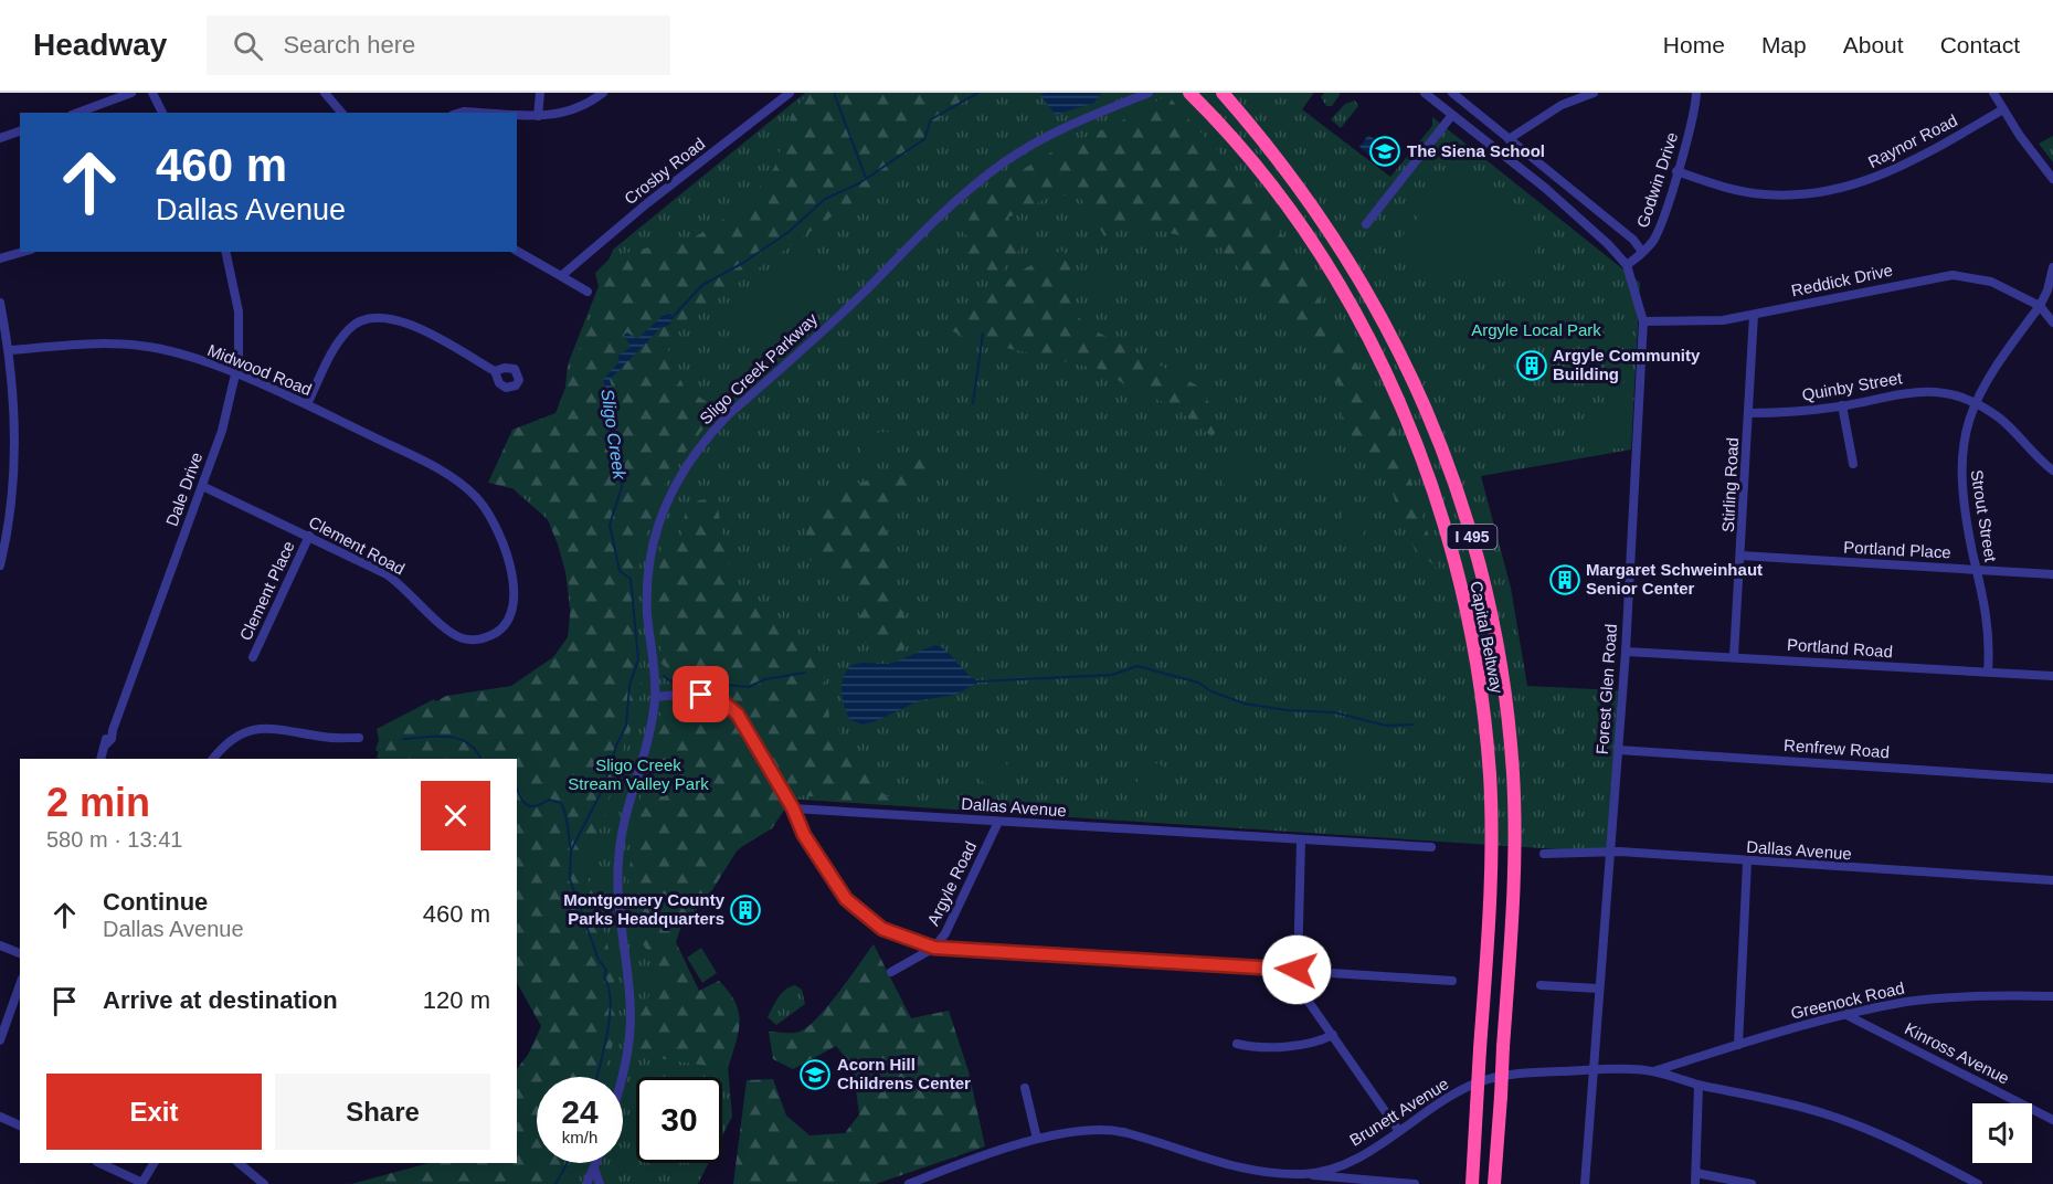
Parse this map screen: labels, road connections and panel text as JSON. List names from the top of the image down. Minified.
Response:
{"streets":{"highway":["I 495","Capital Beltway"],"street":["Raynor Road","Crosby Road","Godwin Drive","Reddick Drive","Sligo Creek Parkway","Midwood Road","Quinby Street","Stirling Road","Dale Drive","Strout Street","Clement Road","Portland Place","Clement Place","Portland Road","Forest Glen Road","Renfrew Road","Dallas Avenue","Argyle Road","Greenock Road","Kinross Avenue","Brunett Avenue"]},"crossings":[["Raynor Road","Godwin Drive"],["Godwin Drive","Forest Glen Road"],["Reddick Drive","Stirling Road"],["Reddick Drive","Strout Street"],["Reddick Drive","Forest Glen Road"],["Midwood Road","Dale Drive"],["Midwood Road","Clement Road"],["Quinby Street","Stirling Road"],["Quinby Street","Strout Street"],["Stirling Road","Portland Place"],["Stirling Road","Portland Road"],["Dale Drive","Clement Road"],["Strout Street","Portland Place"],["Strout Street","Portland Road"],["Clement Road","Clement Place"],["Portland Road","Forest Glen Road"],["Forest Glen Road","Renfrew Road"],["Forest Glen Road","Dallas Avenue"],["Forest Glen Road","Brunett Avenue"],["Dallas Avenue","Argyle Road"],["Greenock Road","Kinross Avenue"],["Greenock Road","Brunett Avenue"]],"water":["Sligo Creek"],"parks":["Argyle Local Park","Sligo Creek Stream Valley Park"],"places":{"school or university":["The Siena School","Acorn Hill Childrens Center"],"building":["Argyle Community Building","Margaret Schweinhaut Senior Center","Montgomery County Parks Headquarters"]},"page":{"header":"Headway","search":"Search here","nav":["Home","Map","About","Contact"],"turn":["460 m","Dallas Avenue"],"heading":["2 min","580 m · 13:41"],"list":[{"name":"Continue","note":"Dallas Avenue","value":"460 m"},{"name":"Arrive at destination","value":"120 m"}],"buttons":["Exit","Share"],"speed":"24 km/h","limit":"30"}}
